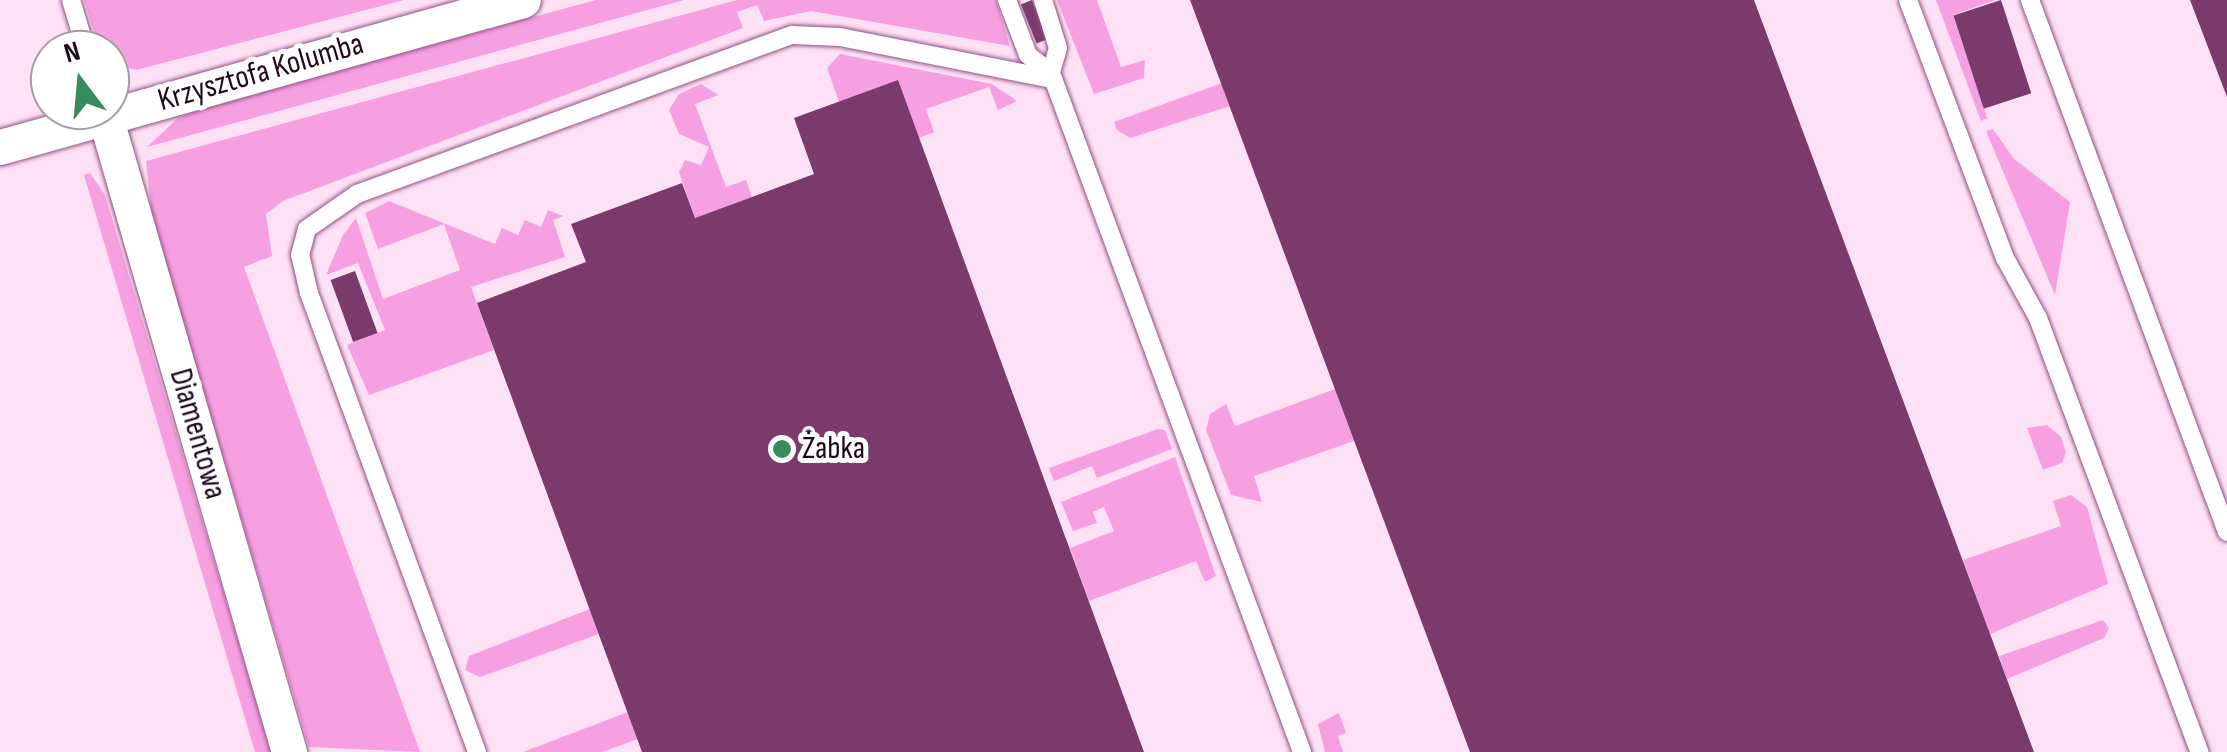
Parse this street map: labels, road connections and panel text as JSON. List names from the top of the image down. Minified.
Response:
{"streets":{"street":["Krzysztofa Kolumba","Diamentowa"]},"places":["Żabka"],"north":"top"}
